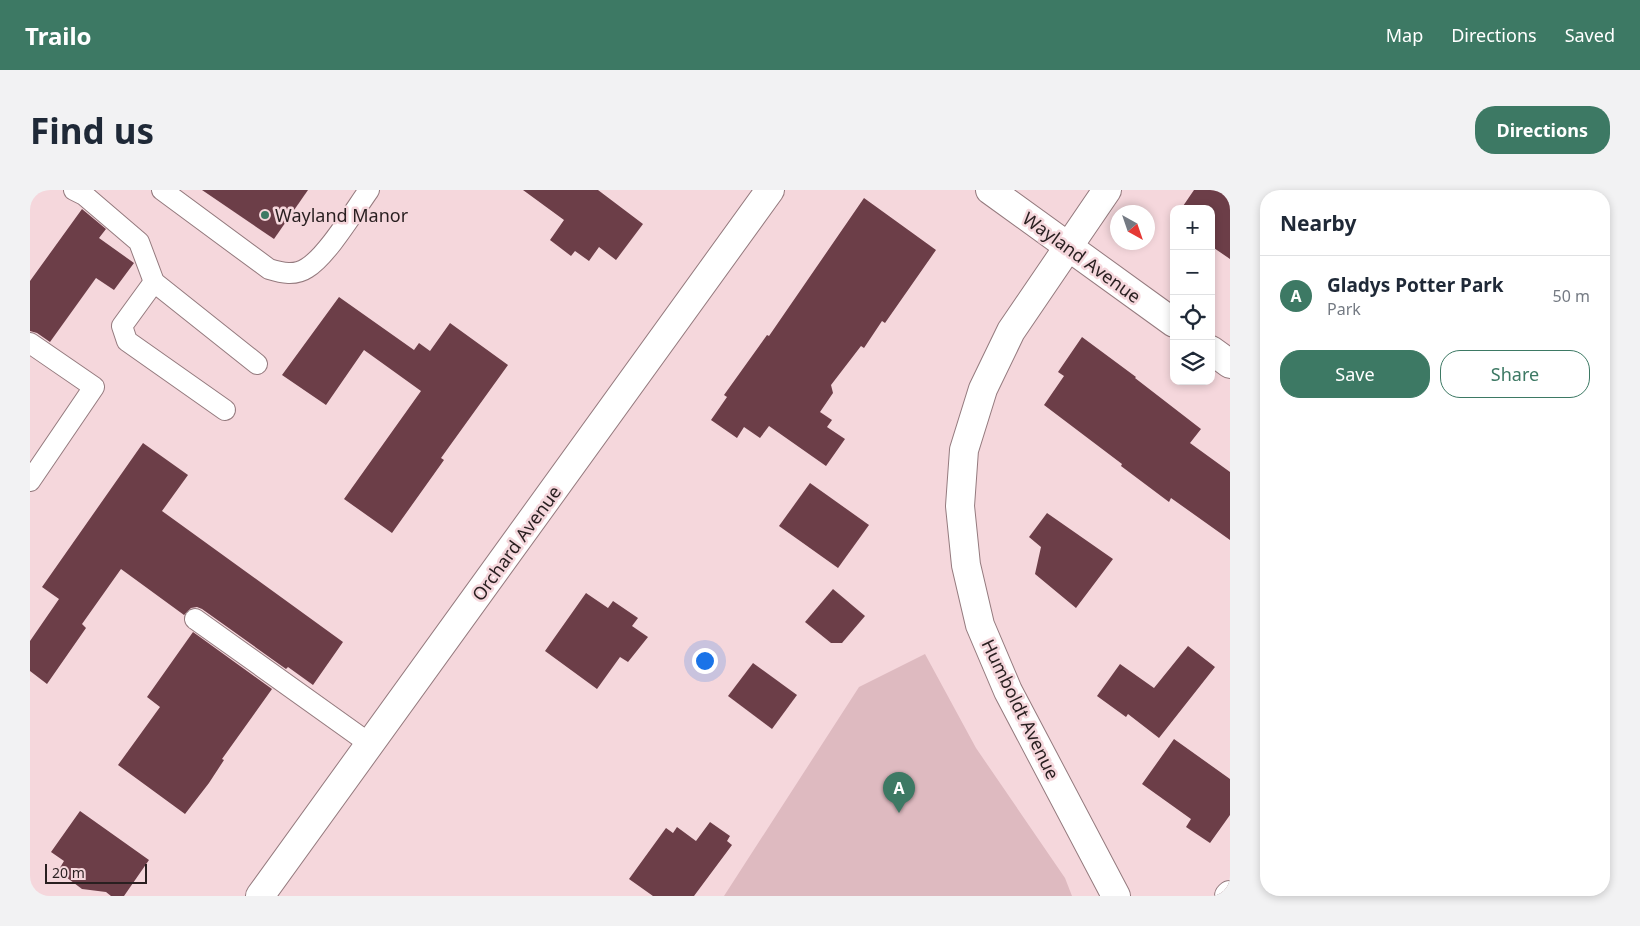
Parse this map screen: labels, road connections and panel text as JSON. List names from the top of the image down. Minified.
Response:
{"streets":{"street":["Wayland Avenue","Orchard Avenue","Humboldt Avenue"]},"crossings":[["Wayland Avenue","Humboldt Avenue"]],"places":["Wayland Manor"],"scale_bar":"20 m","north":"bottom right","page":{"header":"Trailo","nav":["Map","Directions","Saved"],"buttons":["Directions",["Save","Share"]],"title":"Find us","heading":"Nearby","map_buttons":["+","−"],"list":[{"mark":"A","name":"Gladys Potter Park","note":"Park","value":"50 m"}],"pins":"A","scale":"20 m"}}
